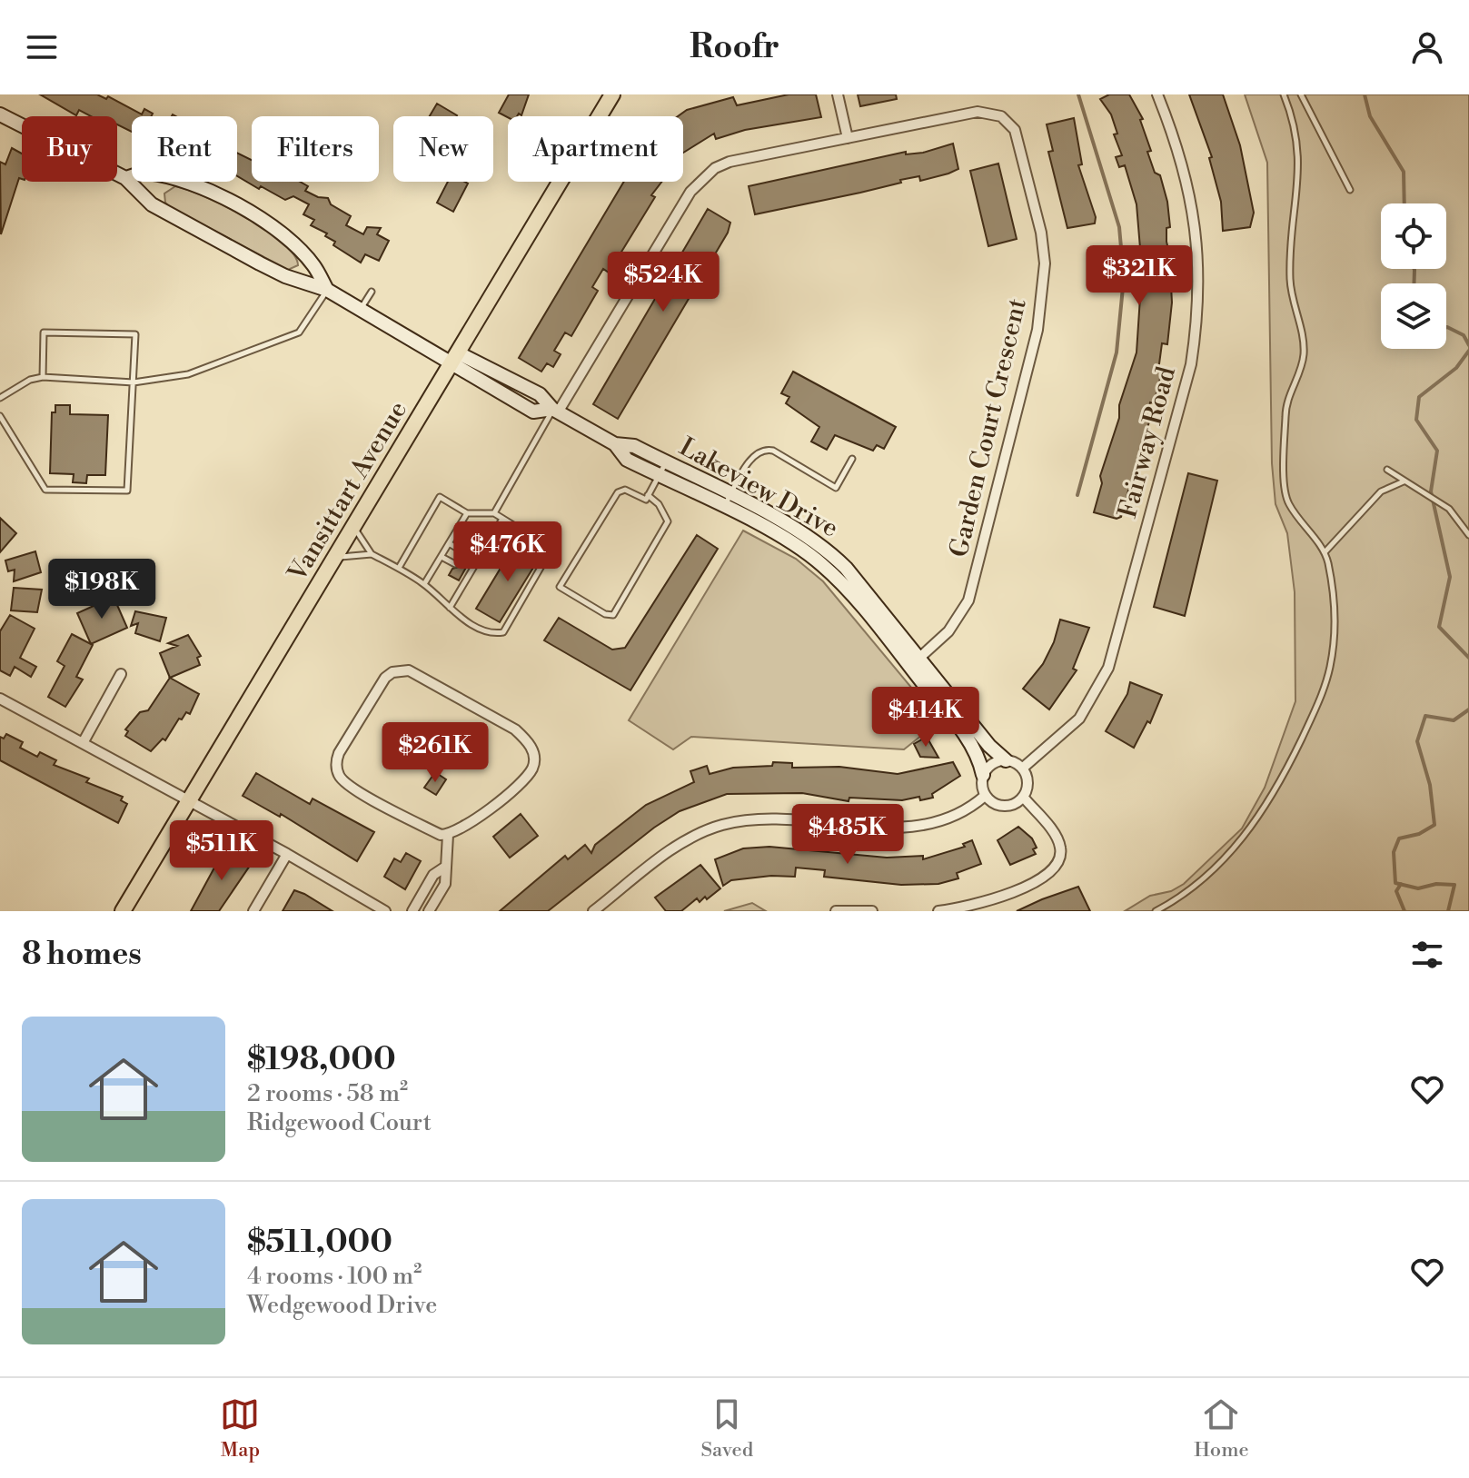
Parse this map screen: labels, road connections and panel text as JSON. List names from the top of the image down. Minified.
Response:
{"streets":{"main road":["Vansittart Avenue"],"street":["Garden Court Crescent","Fairway Road","Lakeview Drive"]},"crossings":[["Garden Court Crescent","Lakeview Drive"],["Fairway Road","Lakeview Drive"],["Lakeview Drive","Vansittart Avenue"]],"page":{"header":"Roofr","chip":["Buy","Rent","Filters","New","Apartment"],"price":["$321K","$524K","$476K","$198K","$414K","$261K","$485K","$511K"],"heading":"8 homes","list":[{"name":"$198,000","note":"2 rooms · 58 m² · Ridgewood Court"},{"name":"$511,000","note":"4 rooms · 100 m² · Wedgewood Drive"}],"tabs":["Map","Saved","Home"]}}
